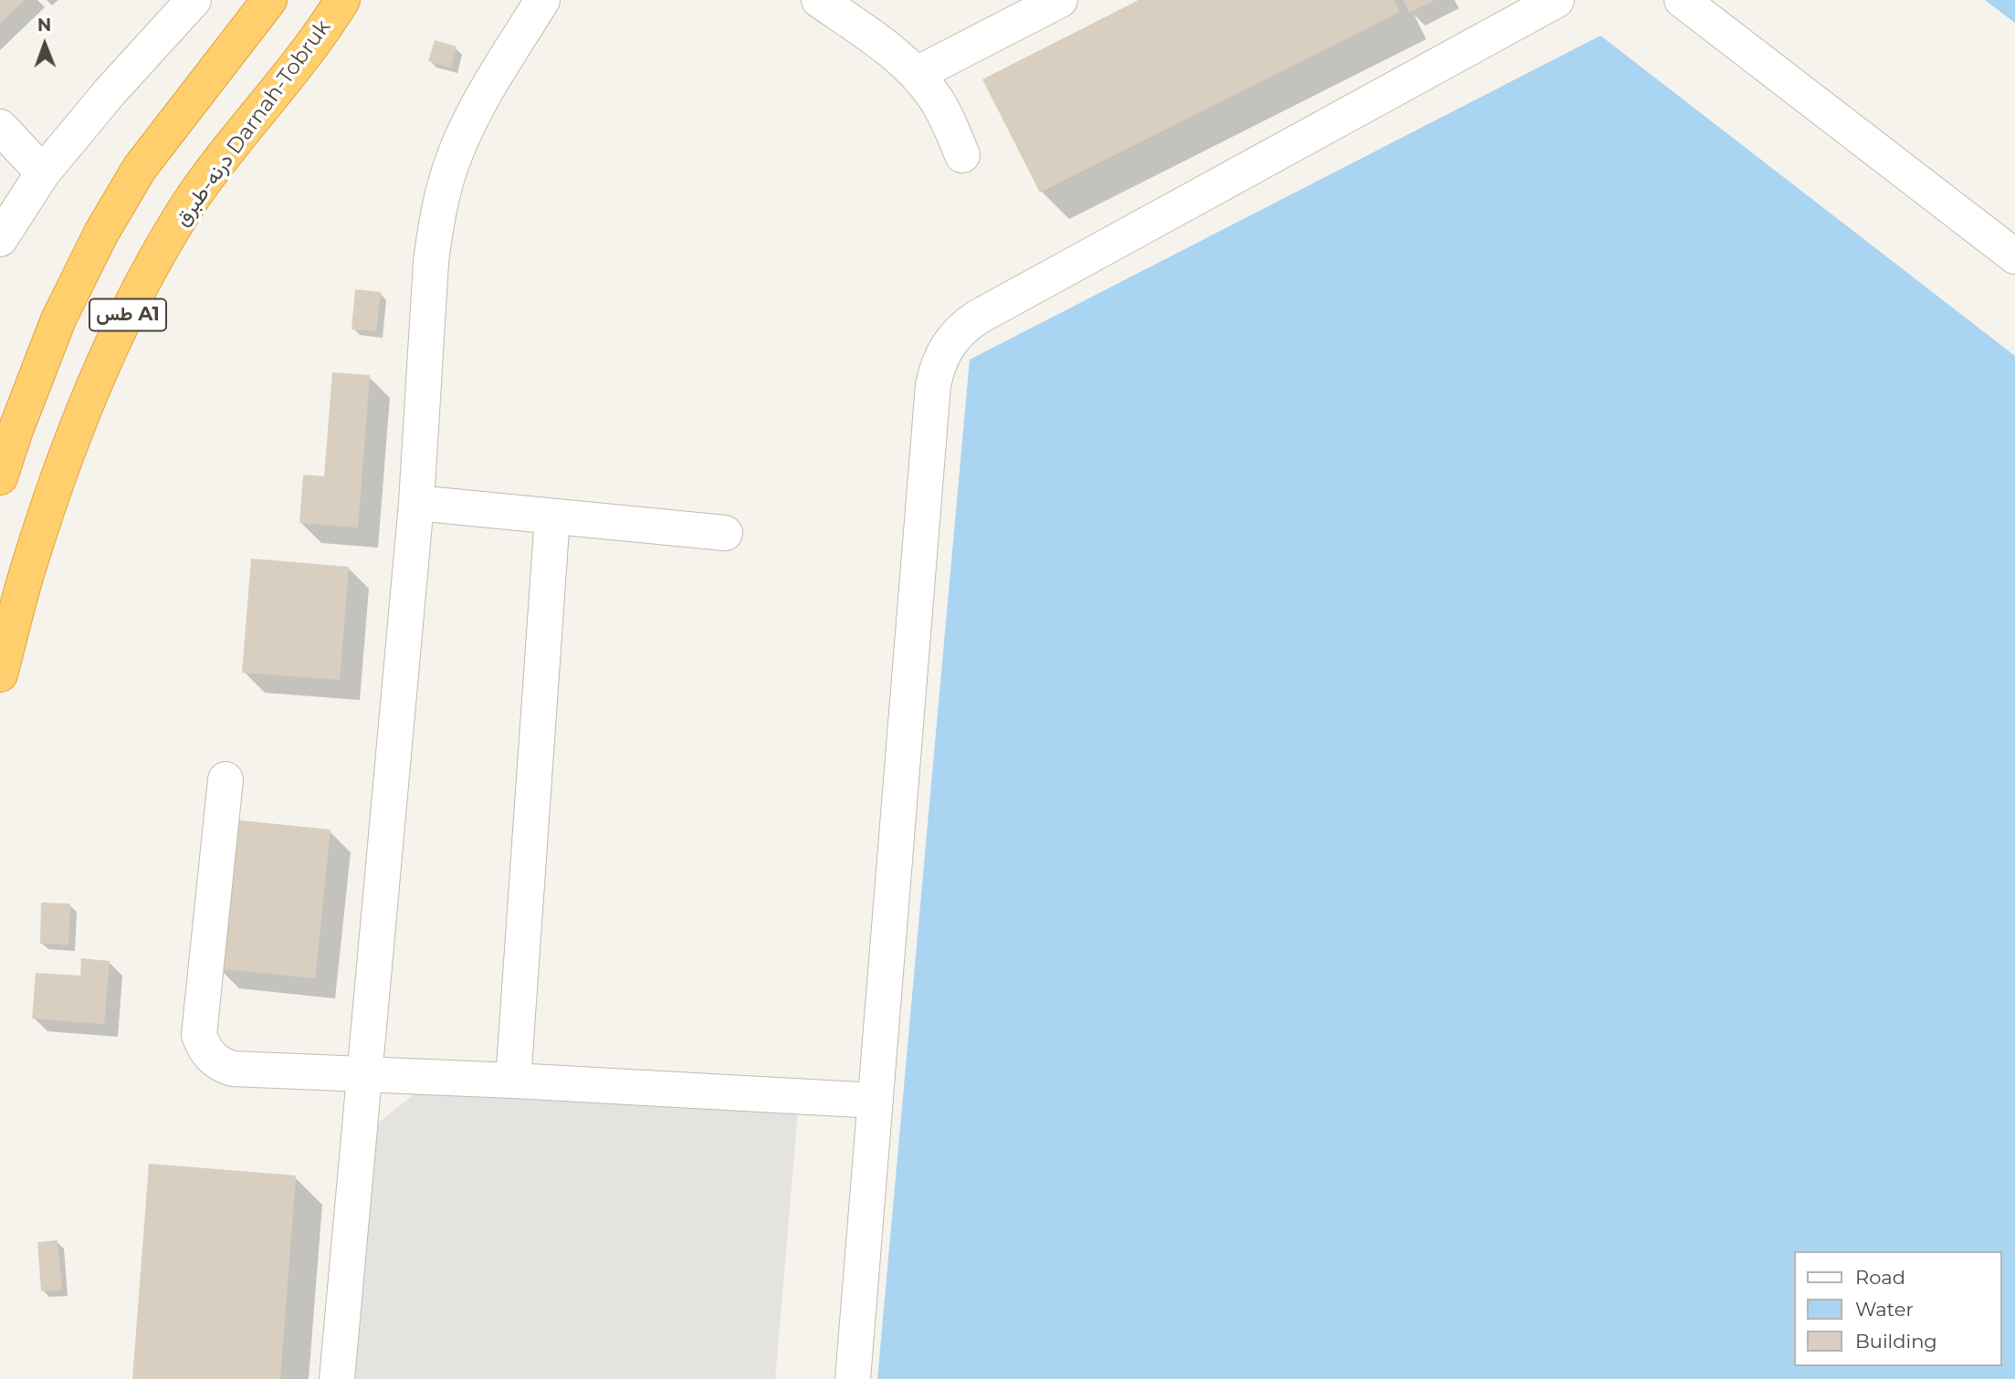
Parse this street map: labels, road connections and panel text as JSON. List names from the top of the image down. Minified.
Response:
{"streets":{"highway":["درنه-طبرق Darnah-Tobruk","طس A1"]},"legend":["Road","Water","Building"],"north":"top"}
